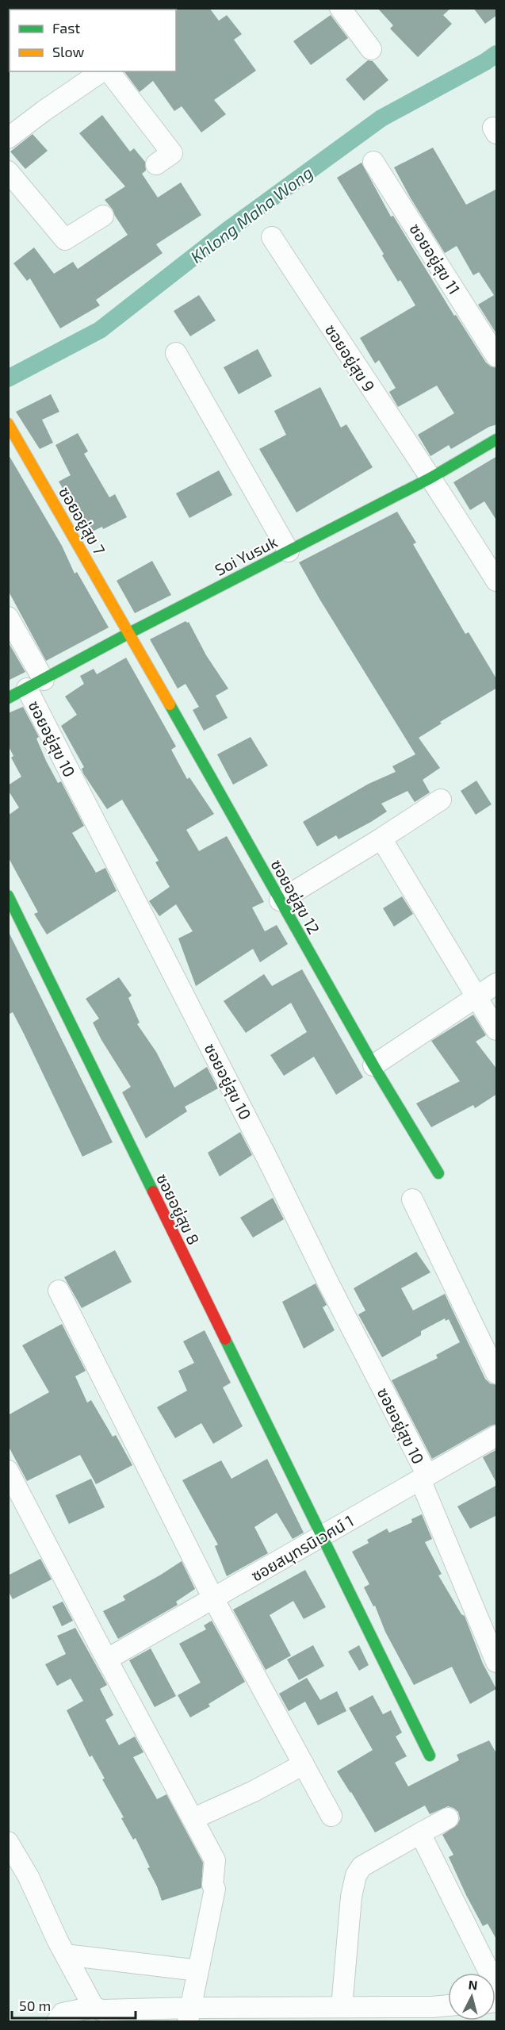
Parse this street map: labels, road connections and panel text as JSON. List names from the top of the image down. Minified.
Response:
{"streets":{"street":["ซอยอยู่สุข 11","ซอยอยู่สุข 9","ซอยอยู่สุข 7","Soi Yusuk","ซอยอยู่สุข 10","ซอยอยู่สุข 12","ซอยอยู่สุข 8","ซอยสมุทรนิเวศน์ 1"]},"crossings":[["ซอยอยู่สุข 9","Soi Yusuk"],["ซอยอยู่สุข 7","Soi Yusuk"],["ซอยอยู่สุข 7","ซอยอยู่สุข 12"],["Soi Yusuk","ซอยอยู่สุข 10"],["Soi Yusuk","ซอยอยู่สุข 12"],["ซอยอยู่สุข 10","ซอยสมุทรนิเวศน์ 1"],["ซอยอยู่สุข 8","ซอยสมุทรนิเวศน์ 1"]],"water":["Khlong Maha Wong"],"legend":["Fast","Slow"],"scale_bar":"50 m","north":"top"}
